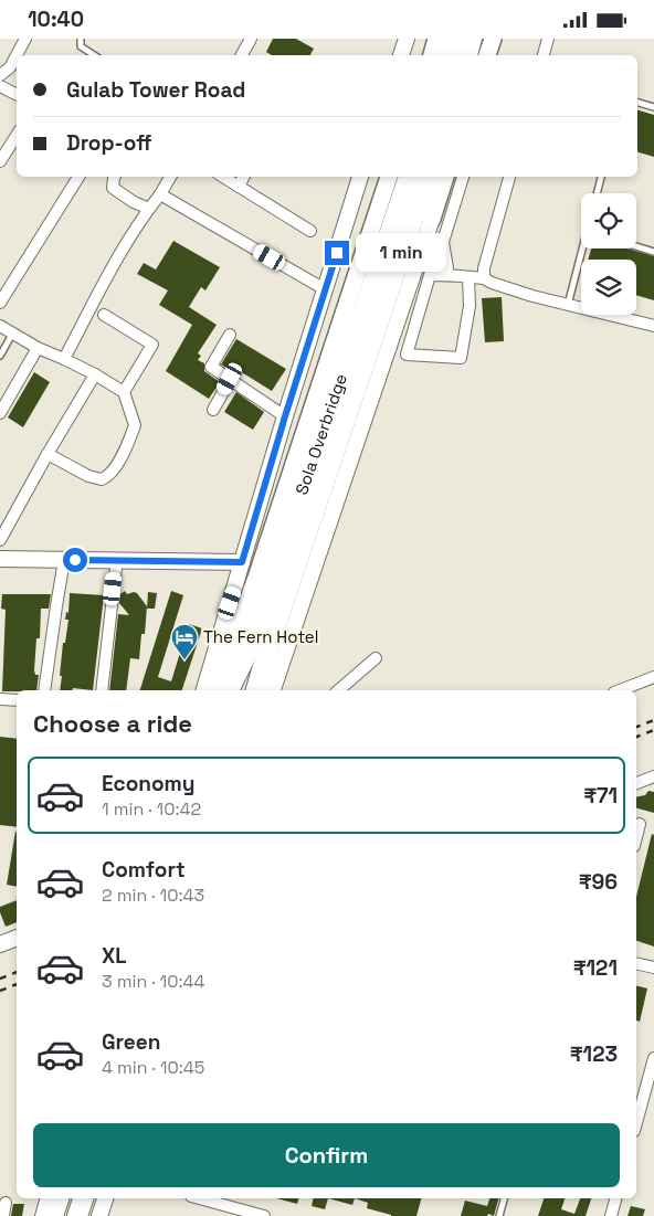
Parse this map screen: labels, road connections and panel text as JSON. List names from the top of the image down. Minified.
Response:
{"streets":{"highway":["Sola Overbridge"]},"places":{"hotel":["The Fern Hotel"]},"page":{"status":"10:40","banner":["Gulab Tower Road","Drop-off"],"bubble":"1 min","heading":"Choose a ride","list":[{"name":"Economy","note":"1 min · 10:42","value":"₹71"},{"name":"Comfort","note":"2 min · 10:43","value":"₹96"},{"name":"XL","note":"3 min · 10:44","value":"₹121"},{"name":"Green","note":"4 min · 10:45","value":"₹123"}],"buttons":"Confirm"}}
